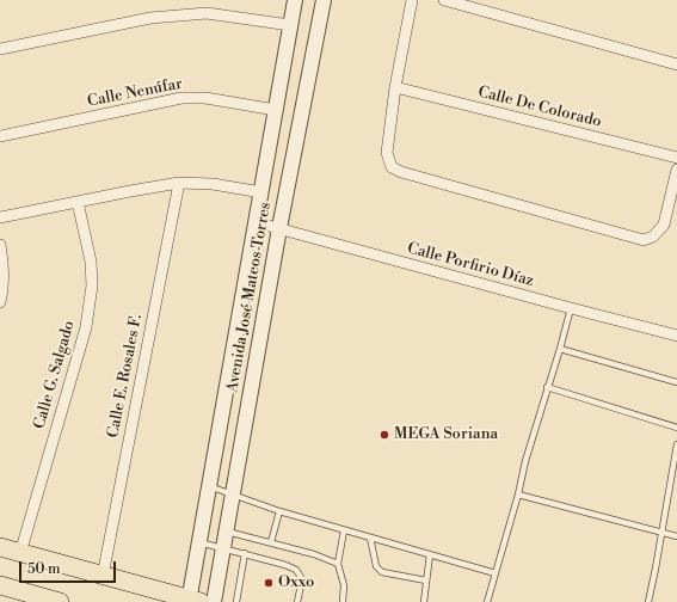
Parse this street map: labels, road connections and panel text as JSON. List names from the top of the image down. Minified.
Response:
{"streets":{"street":["Calle Nenúfar","Calle De Colorado","Calle Porfirio Díaz","Avenida José Mateos Torres","Calle G. Salgado","Calle E. Rosales F."]},"crossings":[["Calle Nenúfar","Avenida José Mateos Torres"],["Calle Porfirio Díaz","Avenida José Mateos Torres"]],"places":["MEGA Soriana","Oxxo"],"scale_bar":"50 m"}
